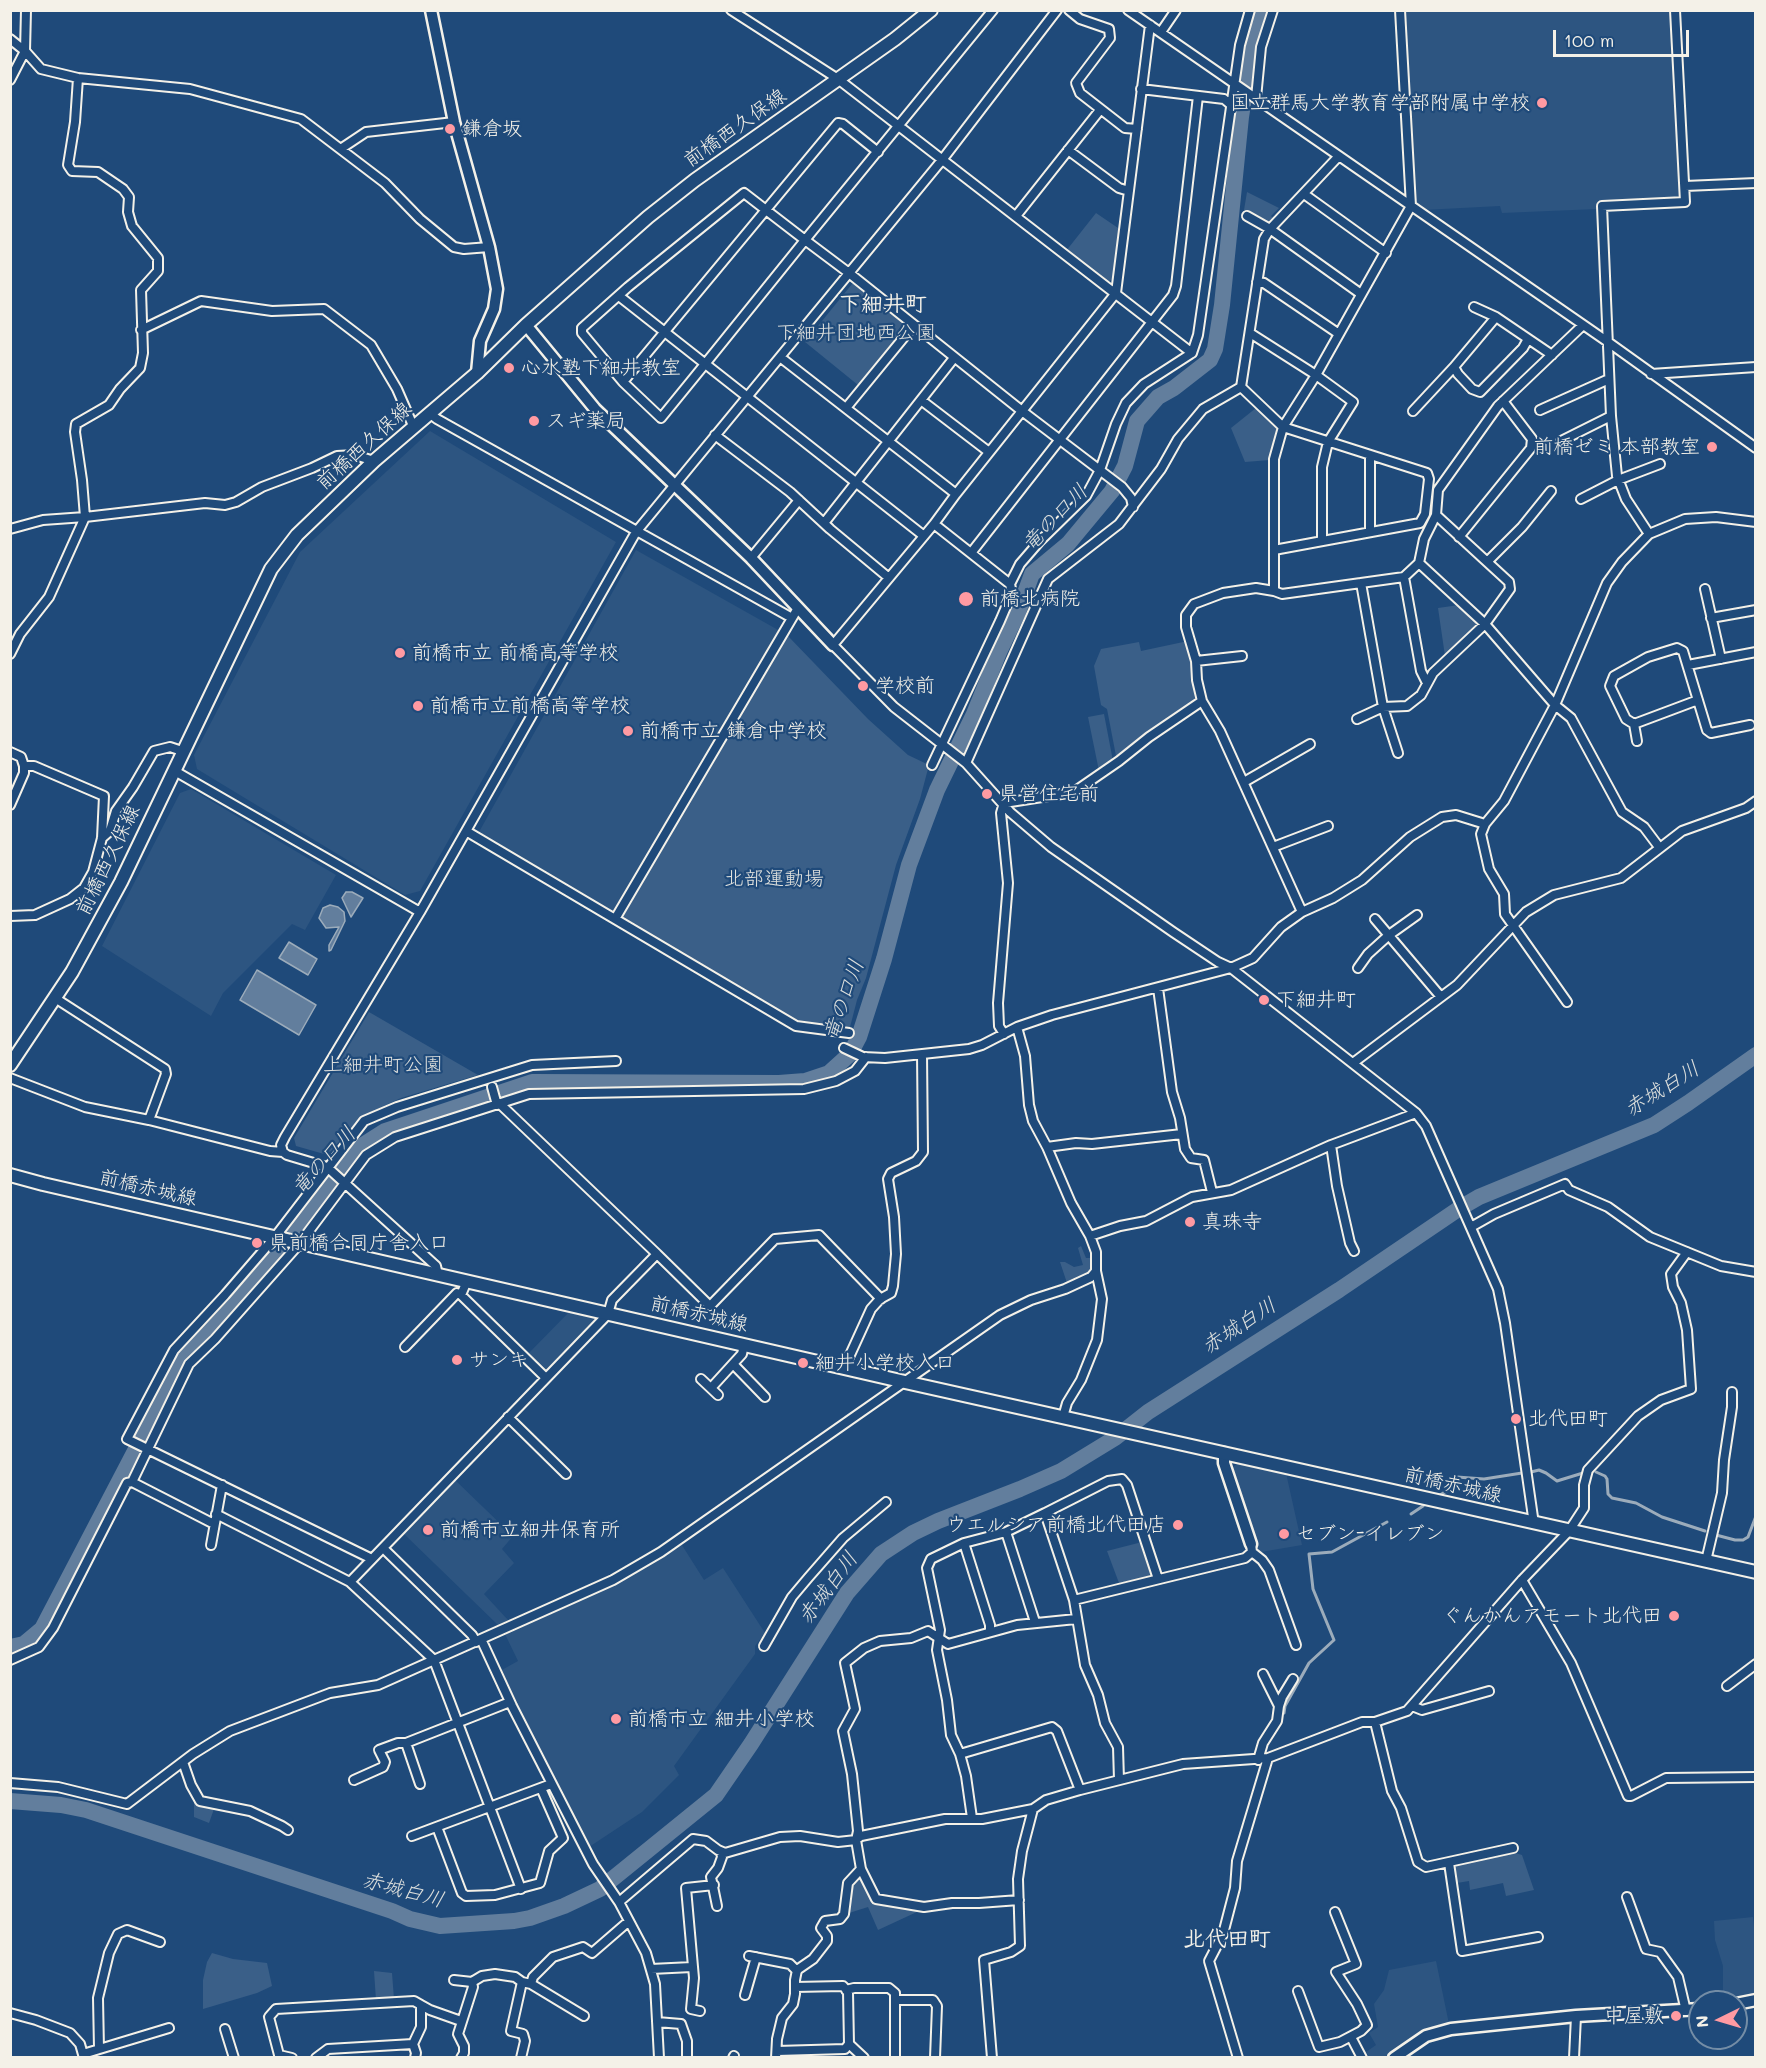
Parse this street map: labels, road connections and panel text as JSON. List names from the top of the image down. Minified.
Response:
{"streets":{"main road":["前橋西久保線","前橋赤城線"]},"districts":["下細井町","北代田町"],"water":["竜の口川","赤城白川"],"parks":["下細井団地西公園","北部運動場","上細井町公園"],"places":["国立群馬大学教育学部附属中学校","鎌倉坂","心水塾下細井教室","スギ薬局","前橋ゼミ 本部教室","前橋北病院","前橋市立 前橋高等学校","学校前","前橋市立前橋高等学校","前橋市立 鎌倉中学校","県営住宅前","下細井町","真珠寺","県前橋合同庁舎入口","サンキ","細井小学校入口","北代田町","ウエルシア前橋北代田店","前橋市立細井保育所","セブン-イレブン","ぐんかんアモート北代田","前橋市立 細井小学校","中屋敷"],"scale_bar":"100 m","north":"left"}
